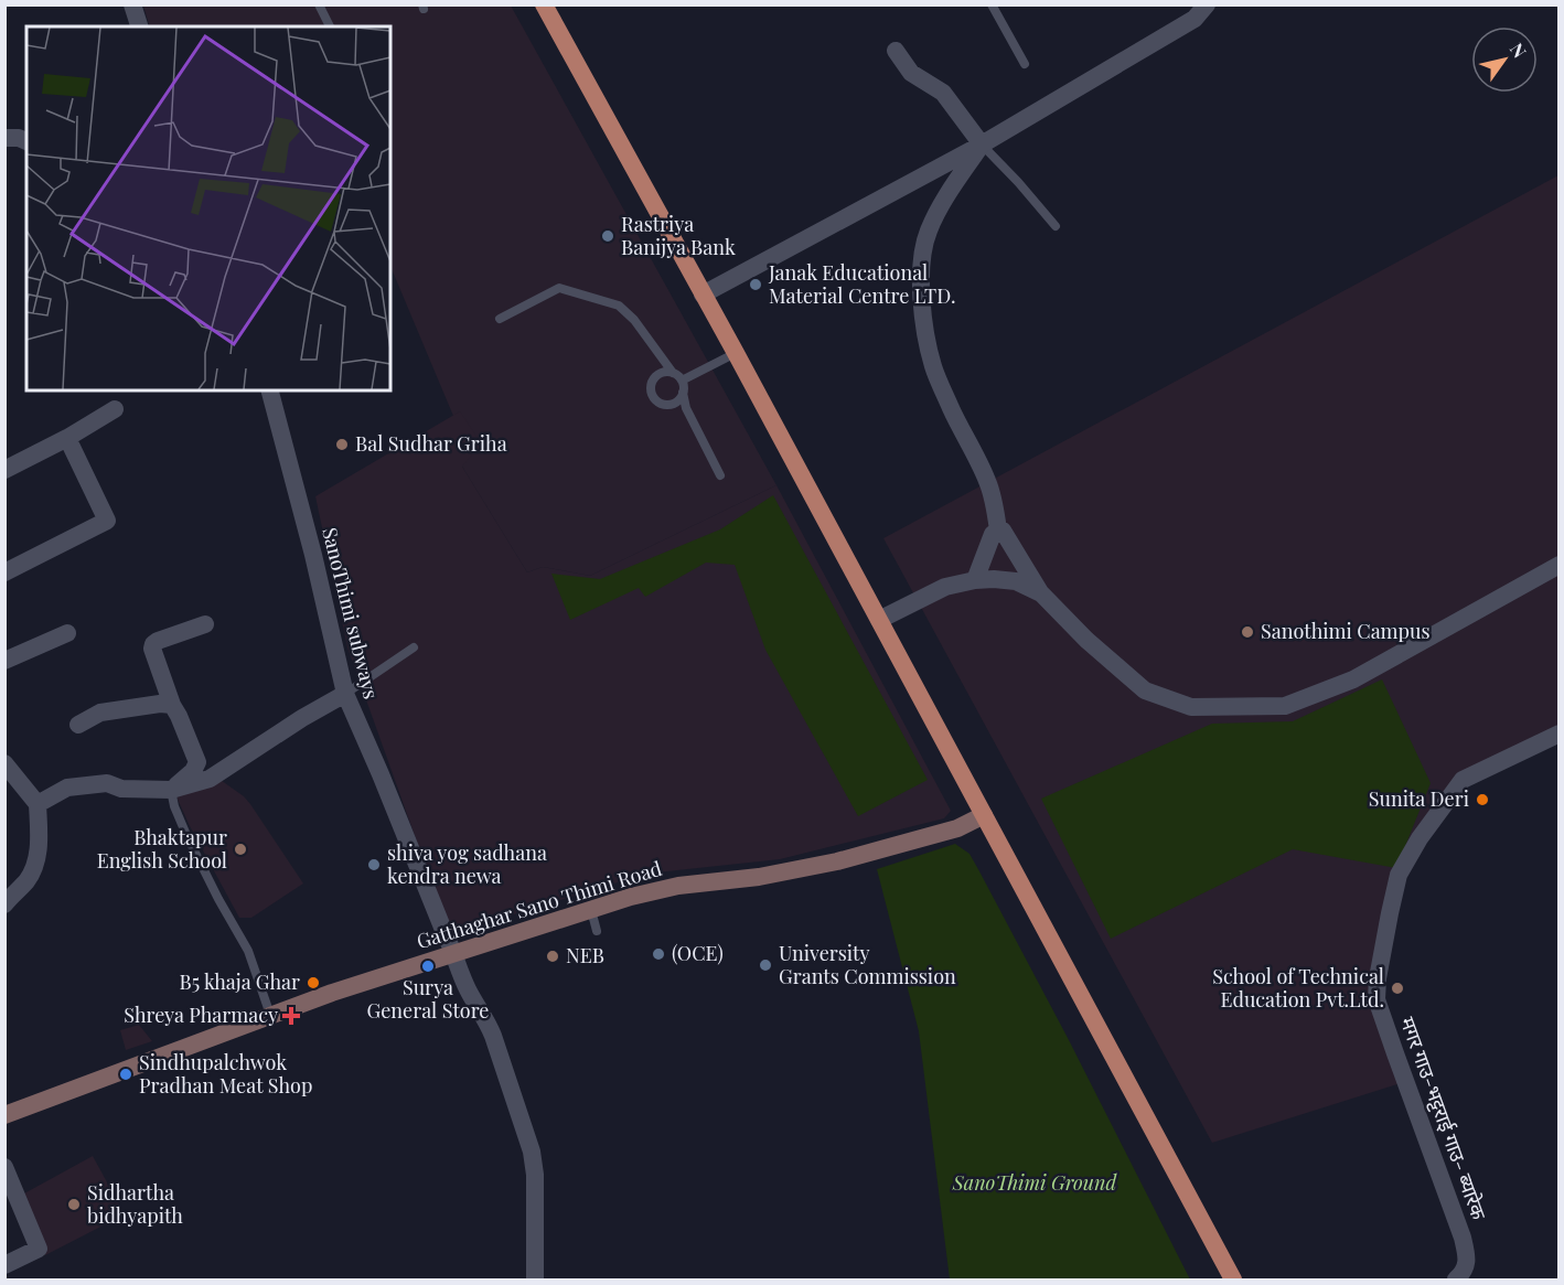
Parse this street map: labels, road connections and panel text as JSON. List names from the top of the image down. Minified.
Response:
{"streets":{"main road":["Gatthaghar Sano Thimi Road"],"street":["SanoThimi subways","मगर गाउ-भट्टराई गाउ- ब्यारेक"]},"crossings":[["SanoThimi subways","Gatthaghar Sano Thimi Road"]],"parks":["SanoThimi Ground"],"places":{"other":["Rastriya Banijya Bank","Janak Educational Material Centre LTD.","Bal Sudhar Griha","Sanothimi Campus","Sunita Deri","Bhaktapur English School","shiva yog sadhana kendra newa","(OCE)","NEB","University Grants Commission","Surya General Store","B5 khaja Ghar","School of Technical Education Pvt.Ltd.","Sindhupalchwok Pradhan Meat Shop","Sidhartha bidhyapith"],"health":["Shreya Pharmacy"]},"north":"top right"}
